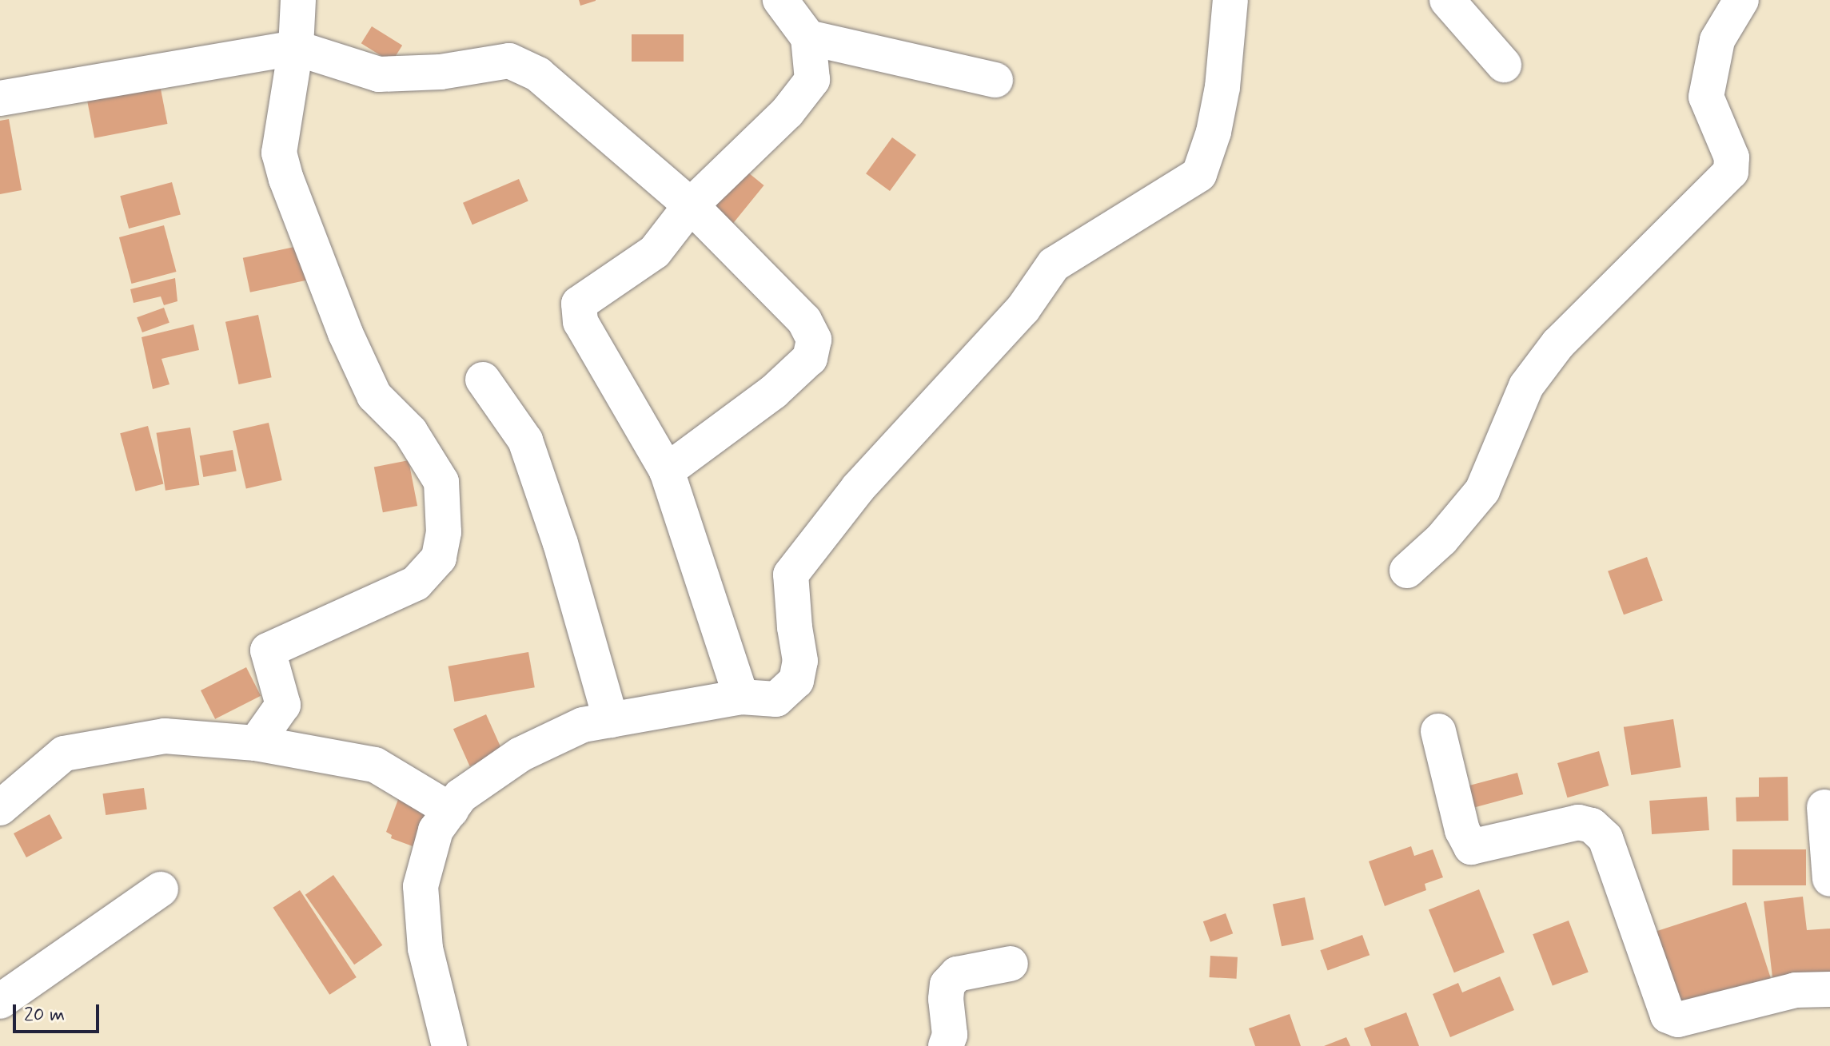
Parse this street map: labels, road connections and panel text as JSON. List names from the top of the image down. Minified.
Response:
{"scale_bar":"20 m"}
